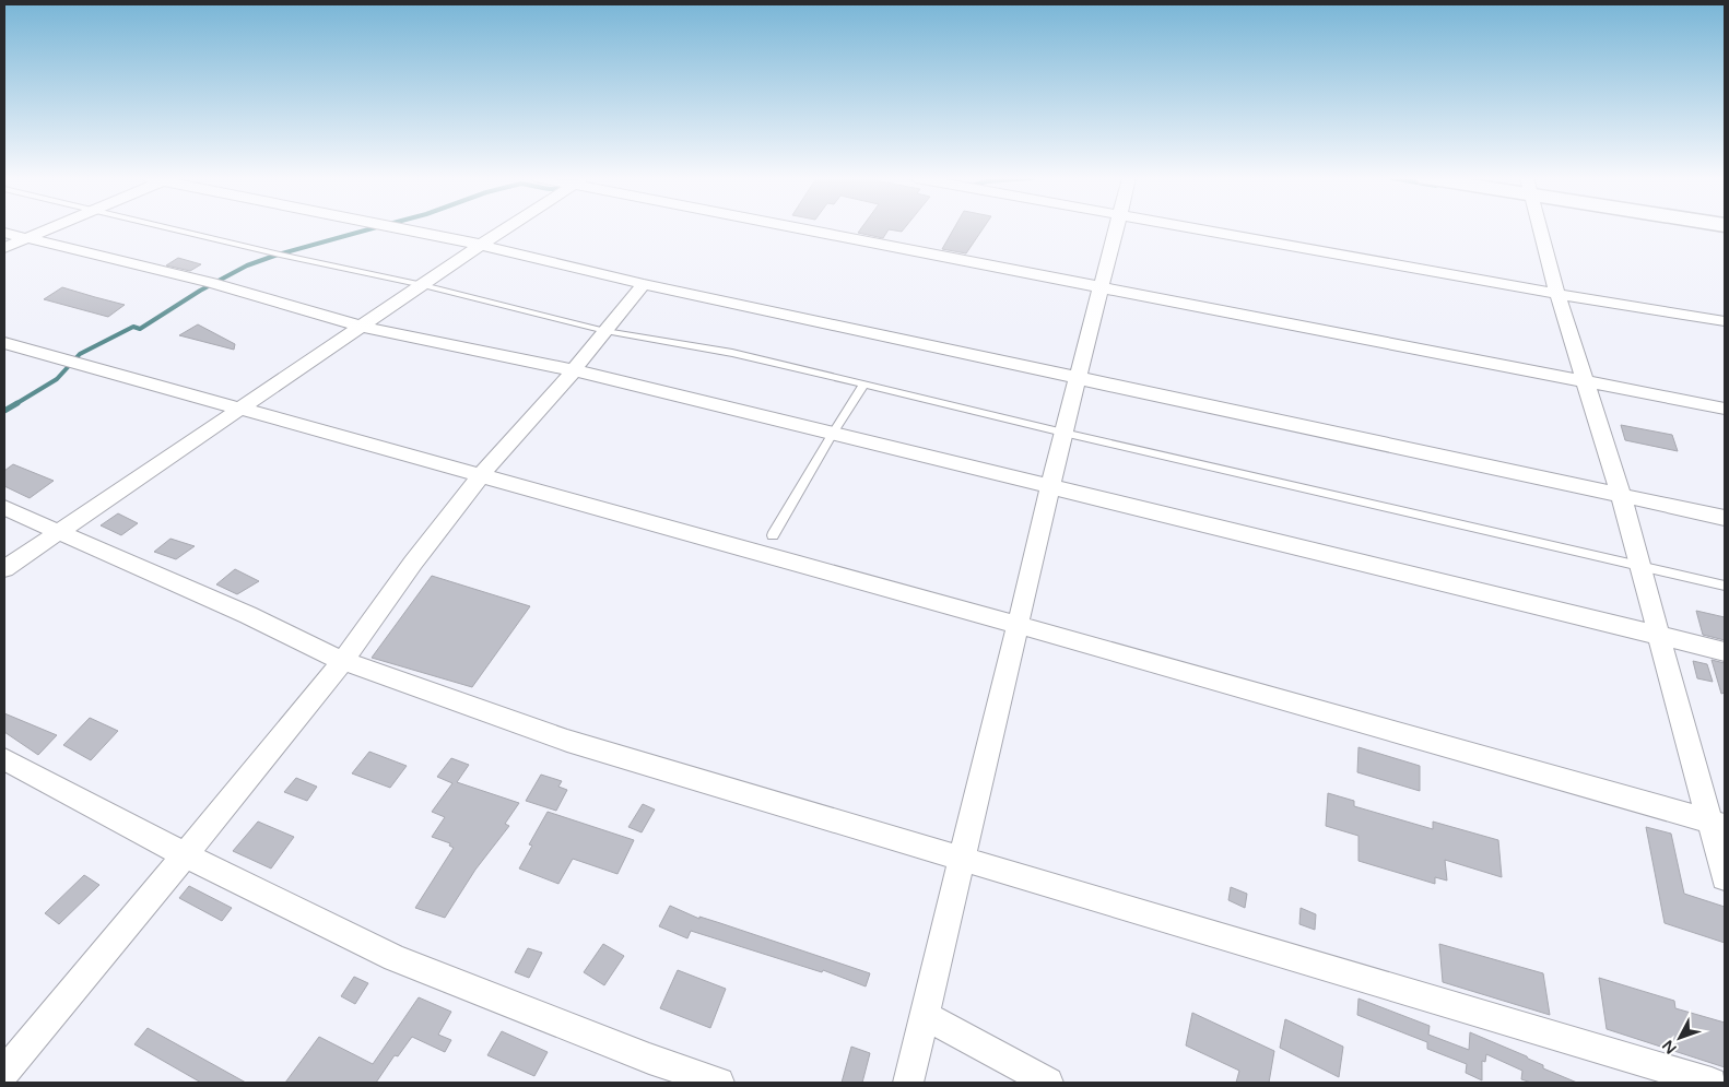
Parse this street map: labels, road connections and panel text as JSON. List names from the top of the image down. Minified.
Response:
{"north":"bottom left"}
